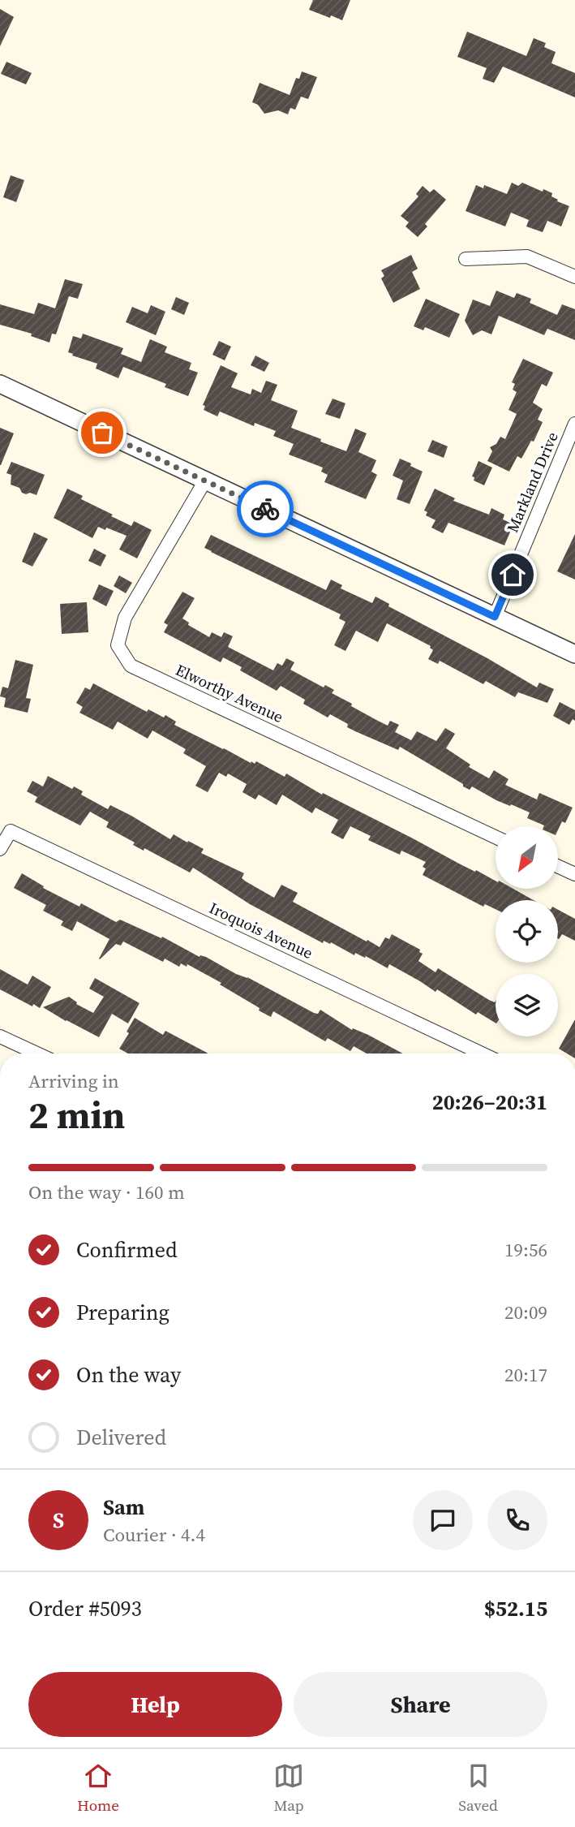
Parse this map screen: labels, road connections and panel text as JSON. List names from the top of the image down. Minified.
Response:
{"streets":{"street":["Markland Drive","Elworthy Avenue","Iroquois Avenue"]},"north":"bottom left","page":{"heading":["2 min","Arriving in","20:26–20:31"],"panel":["Sam","Courier · 4.4","Order #5093","$52.15"],"bar":"On the way · 160 m","list":[["Confirmed","19:56"],["Preparing","20:09"],["On the way","20:17"],"Delivered"],"round":"S","buttons":["Help","Share"],"tabs":["Home","Map","Saved"]}}
